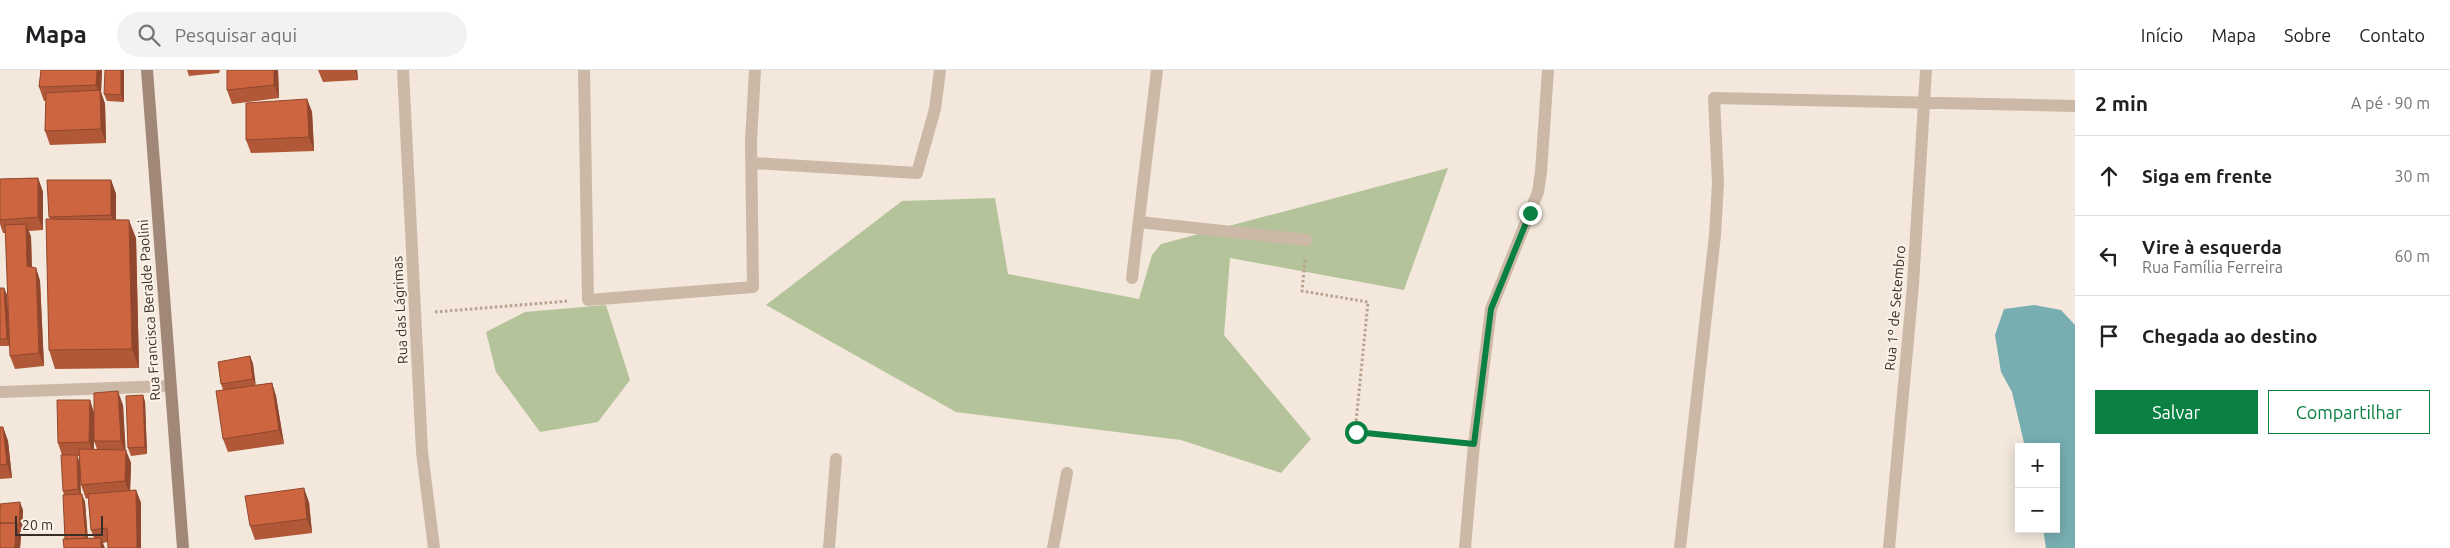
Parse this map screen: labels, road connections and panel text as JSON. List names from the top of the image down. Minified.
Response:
{"streets":{"main road":["Rua Francisca Beralde Paolini"],"street":["Rua 1º de Setembro","Rua das Lágrimas"]},"scale_bar":"20 m","page":{"header":"Mapa","search":"Pesquisar aqui","nav":["Início","Mapa","Sobre","Contato"],"heading":["2 min","A pé · 90 m"],"list":[["Siga em frente","30 m"],["Vire à esquerda","Rua Família Ferreira","60 m"],"Chegada ao destino"],"buttons":["Salvar","Compartilhar"],"map_buttons":["+","−"],"scale":"20 m"}}
